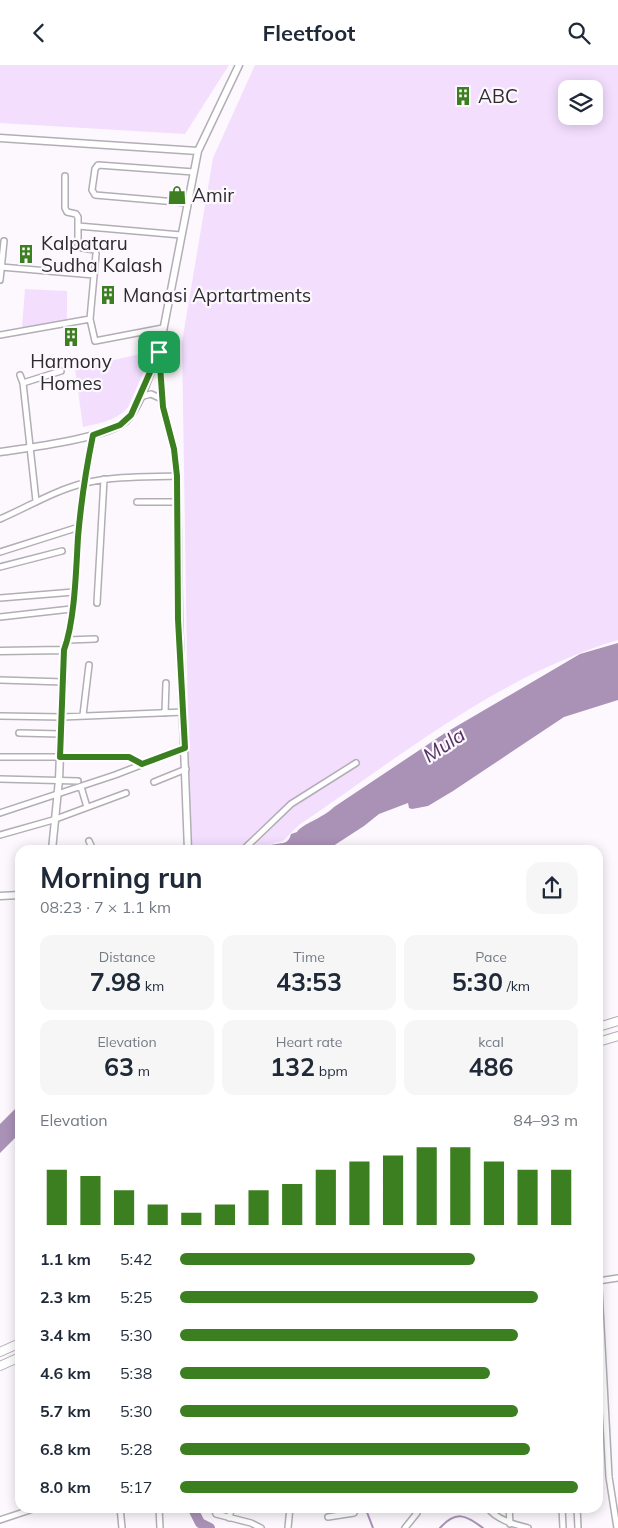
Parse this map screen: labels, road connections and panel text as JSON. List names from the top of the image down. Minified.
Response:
{"water":["Mula"],"places":{"building":["ABC","Kalpataru Sudha Kalash","Manasi Aprtartments","Harmony Homes"],"shop":["Amir"]},"page":{"header":"Fleetfoot","heading":["Morning run","08:23 · 7 × 1.1 km"],"stats":[["Distance","7.98 km"],["Time","43:53"],["Pace","5:30 /km"],["Elevation","63 m"],["Heart rate","132 bpm"],["kcal","486"]],"chart":["Elevation","84–93 m"],"list":[{"name":"1.1 km","note":"5:42"},{"name":"2.3 km","note":"5:25"},{"name":"3.4 km","note":"5:30"},{"name":"4.6 km","note":"5:38"},{"name":"5.7 km","note":"5:30"},{"name":"6.8 km","note":"5:28"},{"name":"8.0 km","note":"5:17"}]}}
